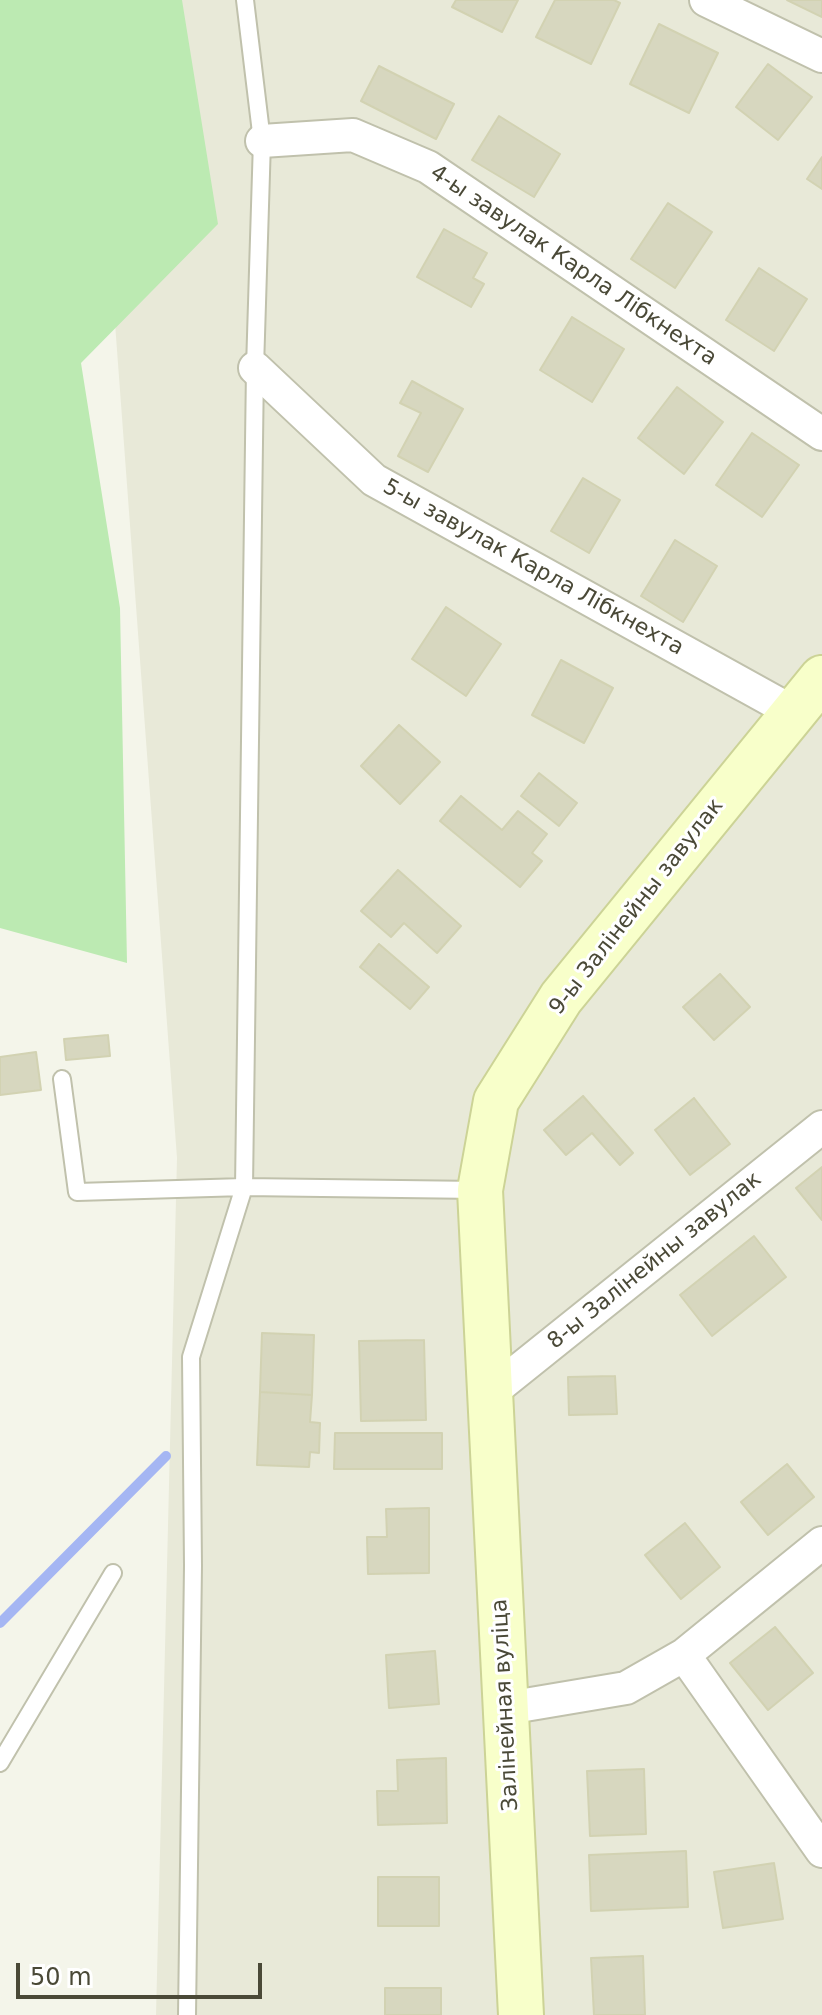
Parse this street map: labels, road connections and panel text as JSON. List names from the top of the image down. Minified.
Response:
{"streets":{"street":["4-ы завулак Карла Лібкнехта","5-ы завулак Карла Лібкнехта","9-ы Залінейны завулак","8-ы Залінейны завулак","Залінейная вуліца"]},"crossings":[["5-ы завулак Карла Лібкнехта","9-ы Залінейны завулак"],["9-ы Залінейны завулак","8-ы Залінейны завулак"],["9-ы Залінейны завулак","Залінейная вуліца"],["8-ы Залінейны завулак","Залінейная вуліца"]],"scale_bar":"50 m"}
